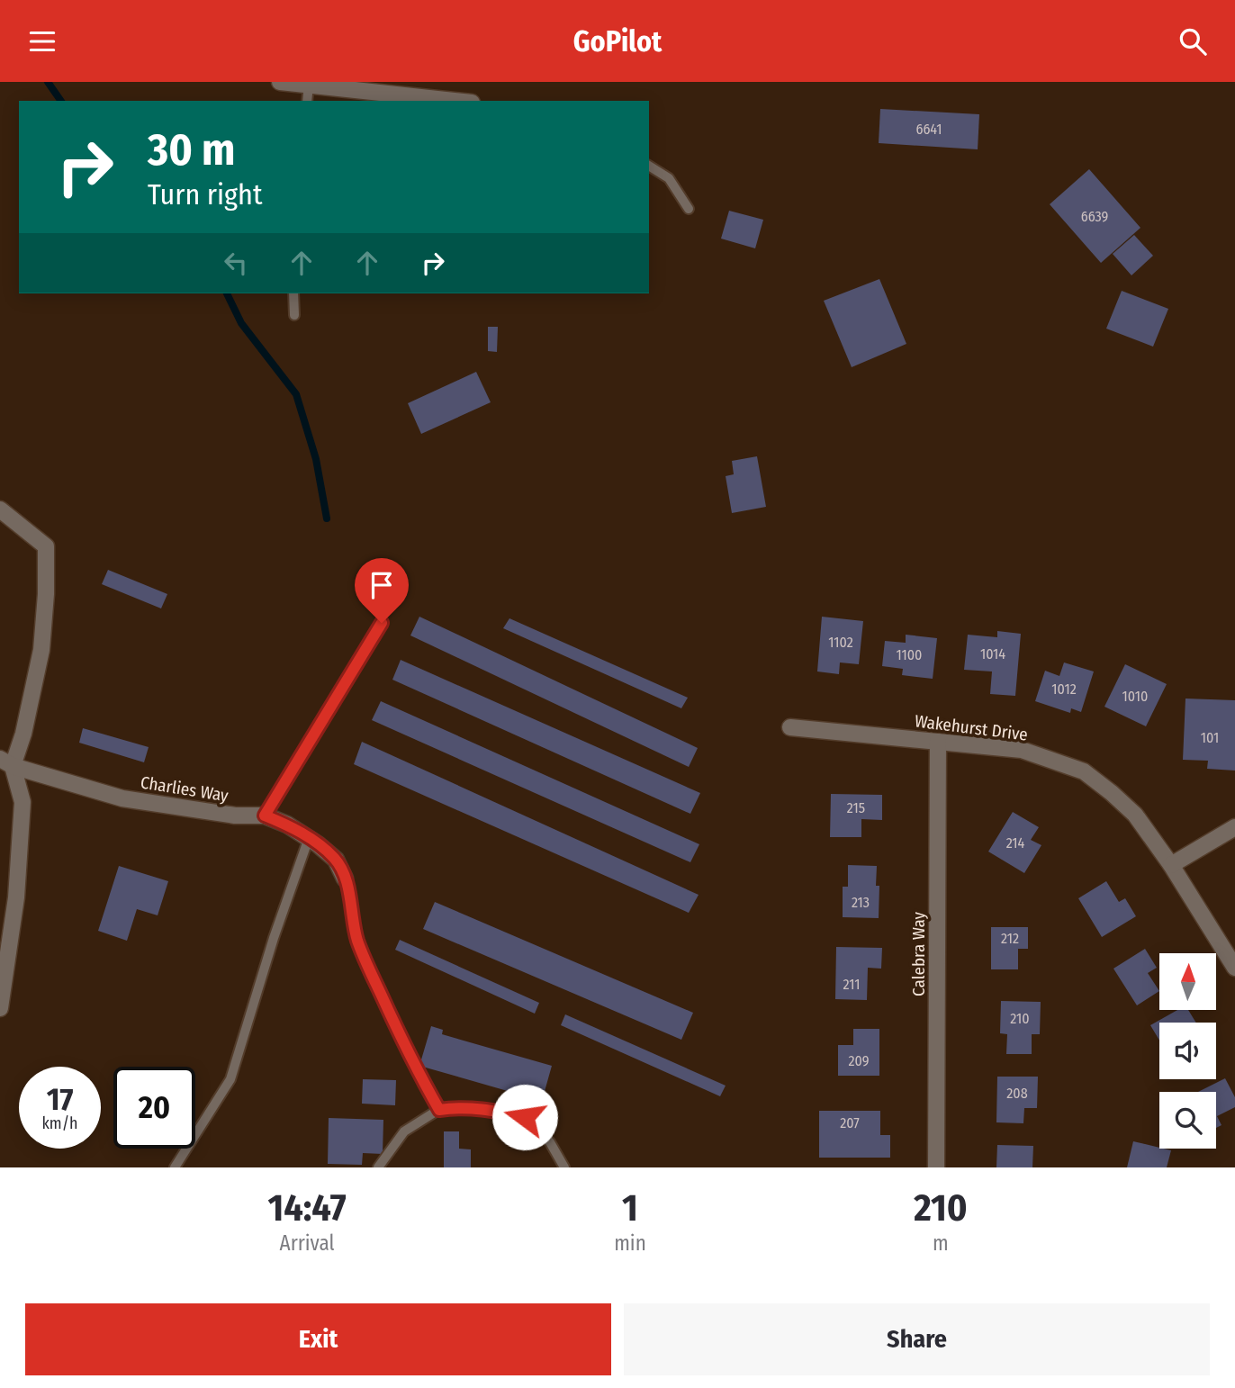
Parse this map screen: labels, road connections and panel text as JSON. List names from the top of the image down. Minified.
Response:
{"streets":{"street":["Wakehurst Drive","Charlies Way","Calebra Way"]},"crossings":[["Wakehurst Drive","Calebra Way"]],"house_numbers":["6641","6639","1102","1014","1100","1012","1010","101","215","214","213","212","211","210","209","208","207"],"north":"top","page":{"header":"GoPilot","turn":["30 m","Turn right"],"speed":"17 km/h","limit":"20","eta":["14:47","Arrival","1","min","210","m"],"buttons":["Exit","Share"]}}
